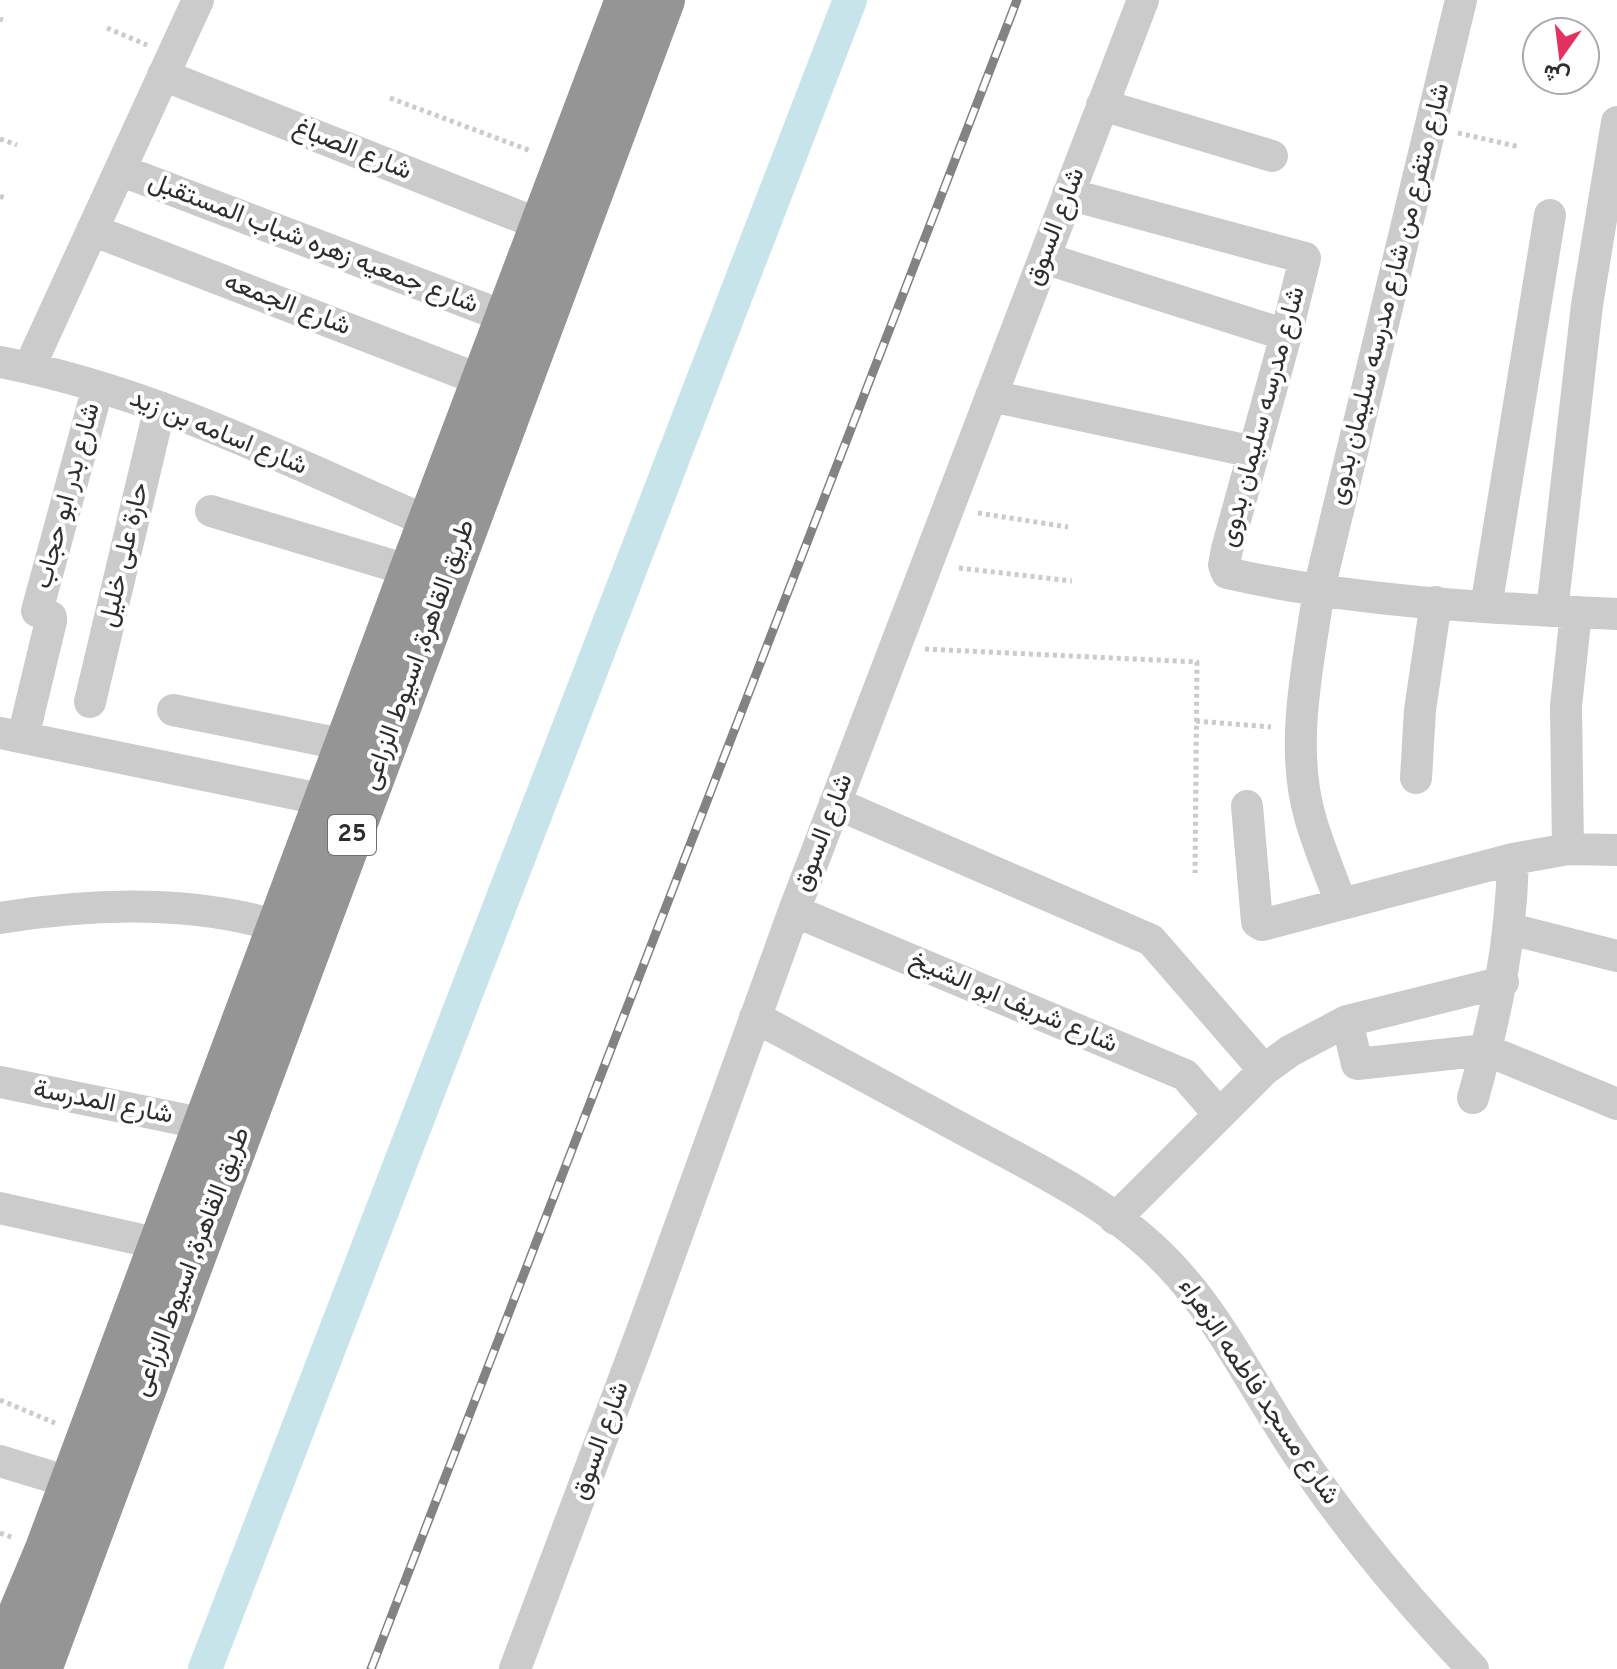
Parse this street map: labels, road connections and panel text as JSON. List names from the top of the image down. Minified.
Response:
{"streets":{"highway":["طريق القاهرة, اسيوط الزراعى","25"],"street":["شارع الصباغ","شارع السوق","شارع جمعيه زهره شباب المستقبل","شارع متفرع من شارع مدرسه سليمان بدوى","شارع الجمعه","شارع مدرسه سليمان بدوى","شارع اسامه بن زيد","شارع بدر ابو حجاب","حارة على خليل","شارع شريف ابو الشيخ","شارع المدرسة","شارع مسجد فاطمه الزهراء"]},"crossings":[["شارع الصباغ","طريق القاهرة, اسيوط الزراعى"],["شارع السوق","شارع مدرسه سليمان بدوى"],["شارع السوق","شارع شريف ابو الشيخ"],["شارع السوق","شارع مسجد فاطمه الزهراء"],["شارع جمعيه زهره شباب المستقبل","طريق القاهرة, اسيوط الزراعى"],["شارع متفرع من شارع مدرسه سليمان بدوى","شارع مدرسه سليمان بدوى"],["شارع الجمعه","طريق القاهرة, اسيوط الزراعى"],["شارع اسامه بن زيد","شارع بدر ابو حجاب"],["شارع اسامه بن زيد","حارة على خليل"],["شارع اسامه بن زيد","طريق القاهرة, اسيوط الزراعى"],["طريق القاهرة, اسيوط الزراعى","شارع المدرسة"]],"north":"bottom"}
